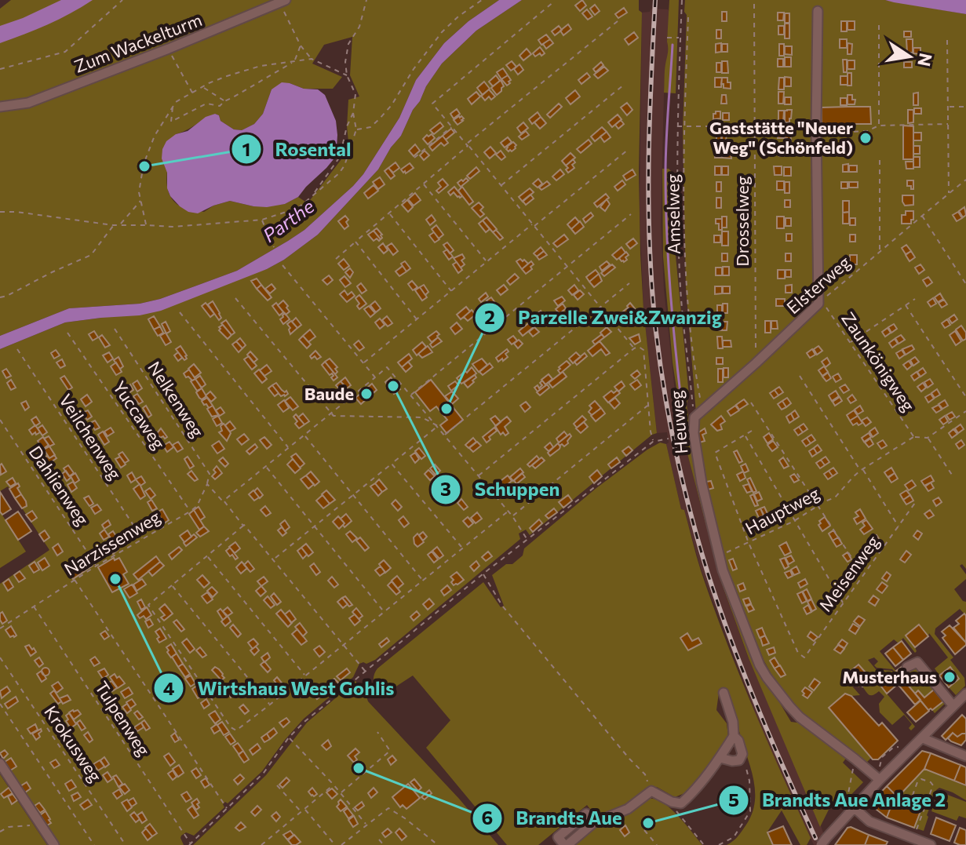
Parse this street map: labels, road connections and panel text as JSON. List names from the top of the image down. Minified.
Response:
{"streets":{"street":["Zum Wackelturm","Elsterweg","Heuweg"],"path":["Amselweg","Drosselweg","Zaunkönigweg","Nelkenweg","Yuccaweg","Veilchenweg","Dahlienweg","Hauptweg","Narzissenweg","Meisenweg","Tulpenweg","Krokusweg"]},"crossings":[["Amselweg","Elsterweg"],["Drosselweg","Elsterweg"],["Elsterweg","Zaunkönigweg"],["Elsterweg","Heuweg"],["Zaunkönigweg","Hauptweg"],["Nelkenweg","Narzissenweg"],["Yuccaweg","Narzissenweg"],["Heuweg","Hauptweg"],["Veilchenweg","Narzissenweg"],["Dahlienweg","Narzissenweg"],["Hauptweg","Meisenweg"],["Narzissenweg","Tulpenweg"]],"water":["Parthe"],"places":["Gaststätte \"Neuer Weg\" (Schönfeld)","Rosental","Schuppen","Baude","Parzelle Zwei&Zwanzig","Wirtshaus West Gohlis","Musterhaus","Brandts Aue","Brandts Aue Anlage 2"],"north":"right"}
